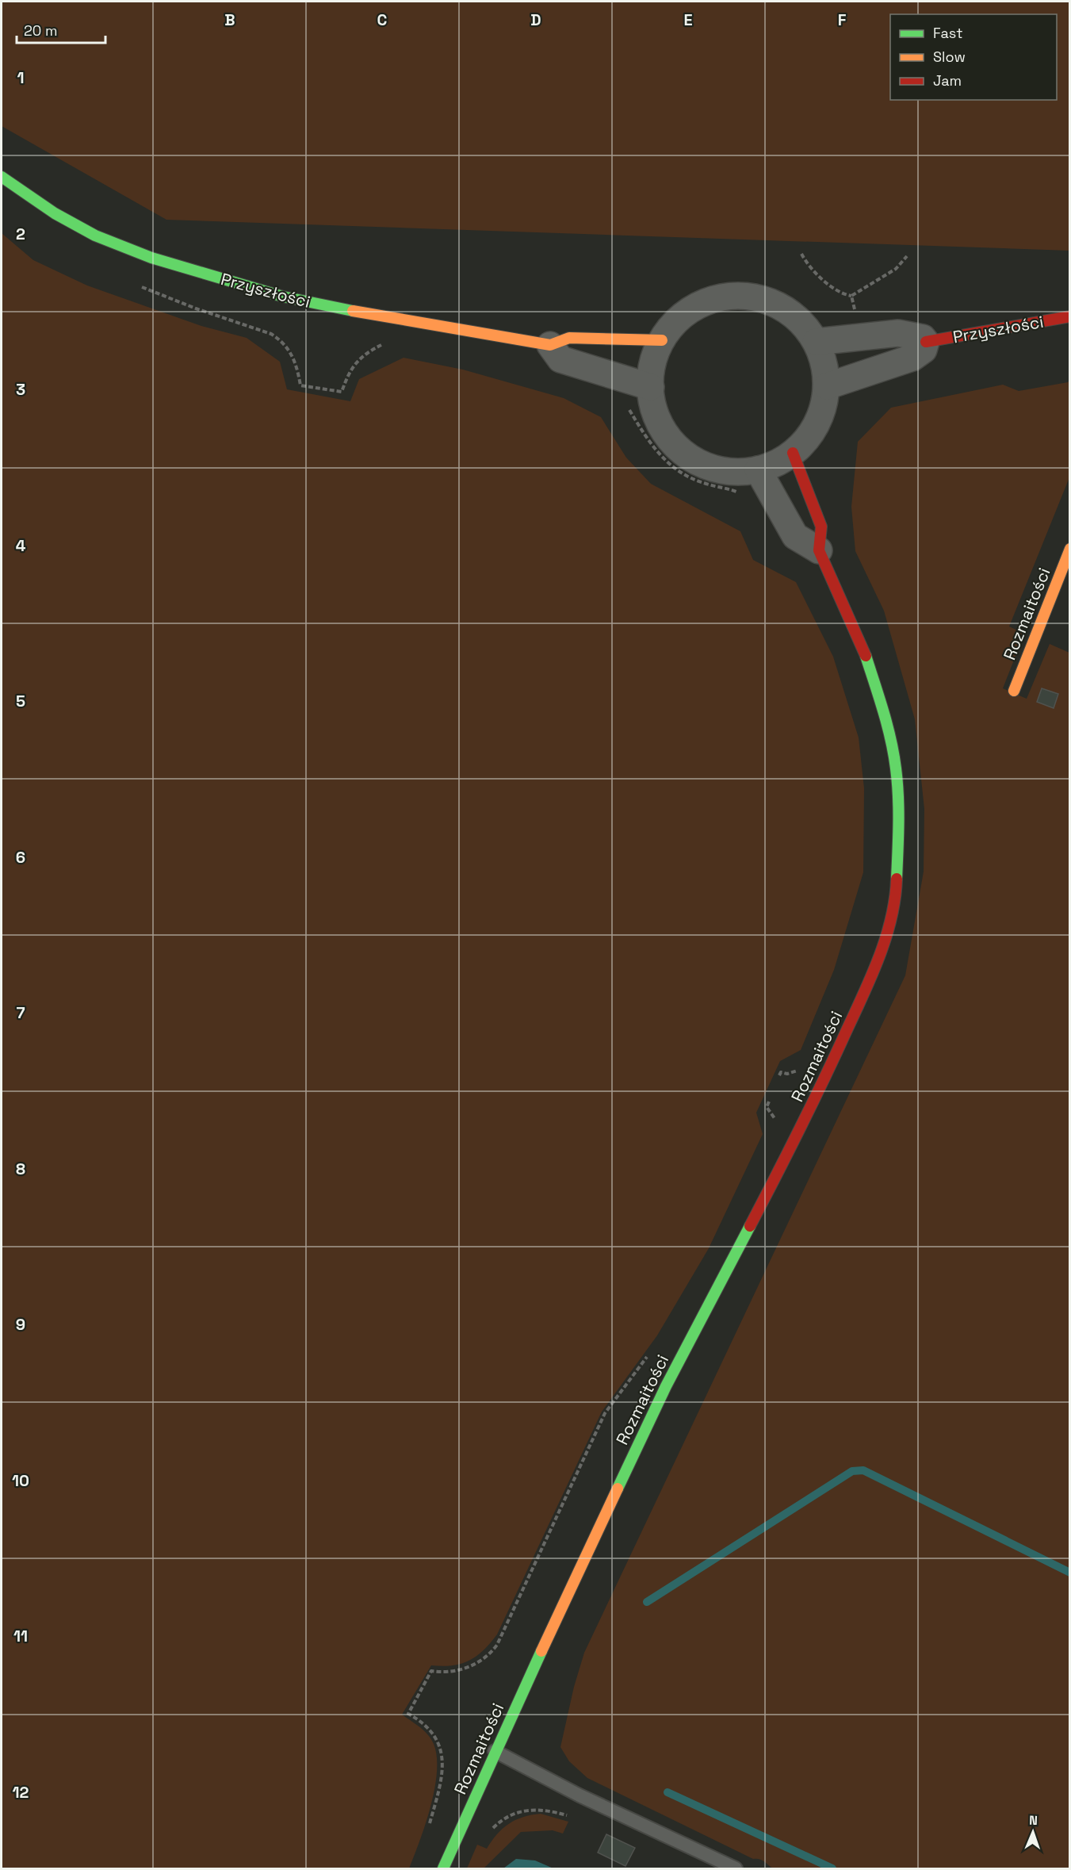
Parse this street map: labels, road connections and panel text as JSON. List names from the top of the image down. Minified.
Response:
{"streets":{"street":["Przyszłości","Rozmaitości"]},"legend":["Fast","Slow","Jam"],"scale_bar":"20 m","north":"top","grid":{"columns":["B","C","D","E","F"],"rows":["1","2","3","4","5","6","7","8","9","10","11","12"]}}
